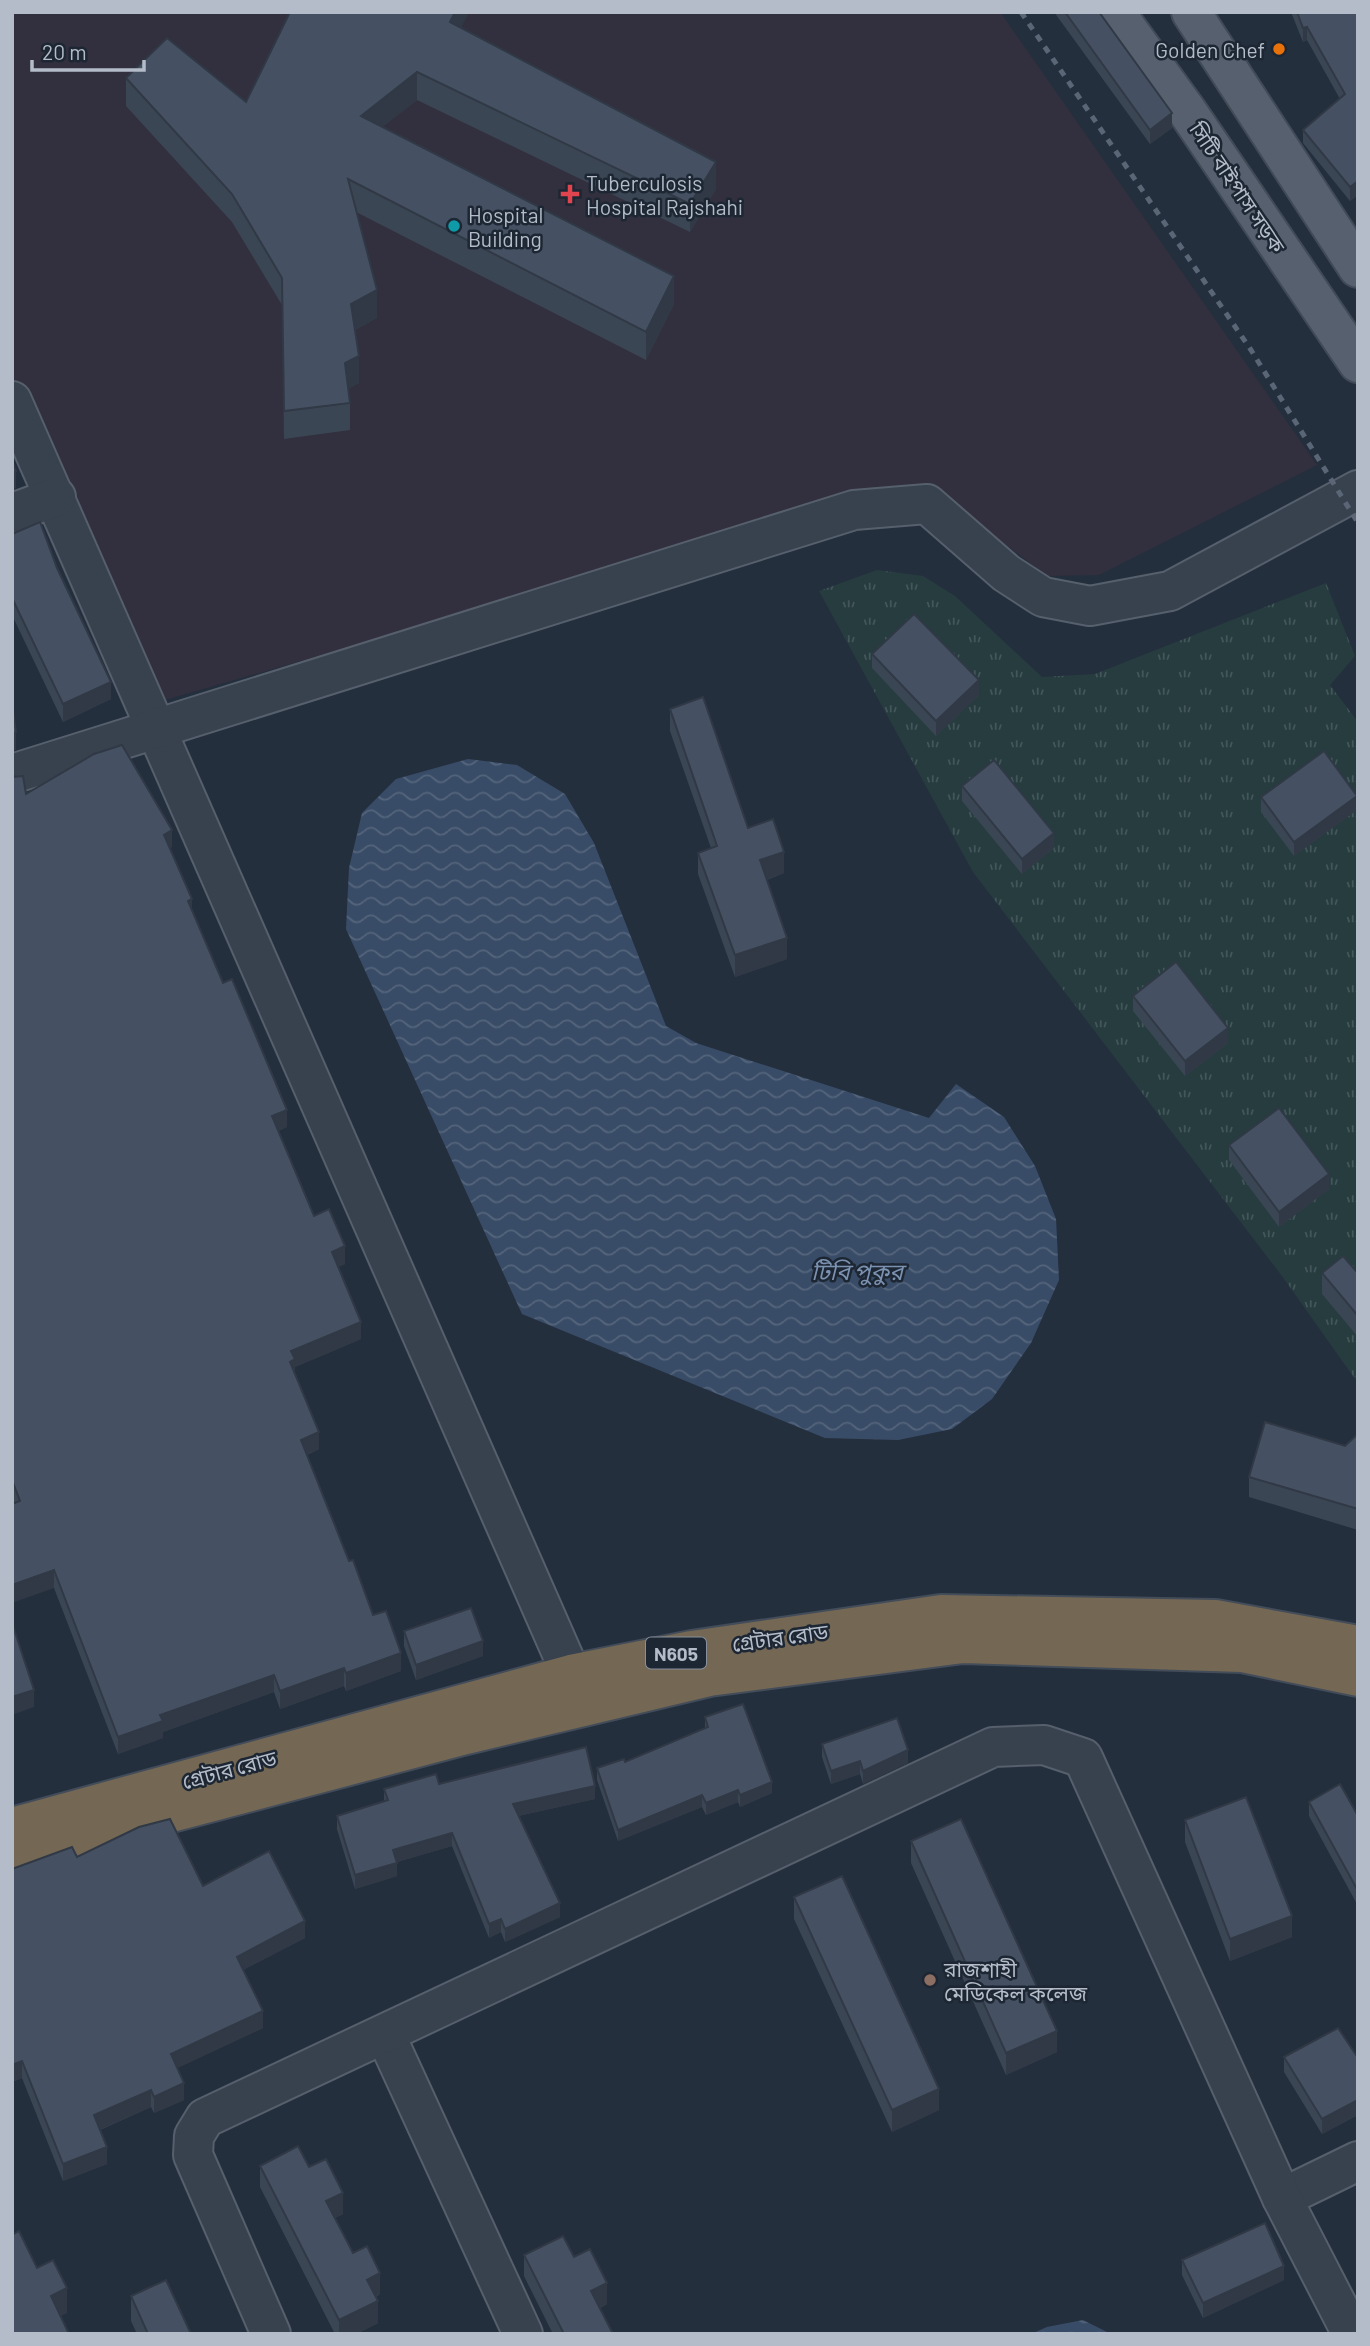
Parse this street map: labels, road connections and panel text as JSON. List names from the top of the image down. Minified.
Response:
{"streets":{"highway":["গ্রেটার রোড","N605"],"main road":["সিটি বাইপাস সড়ক"]},"water":["টিবি পুকুর"],"places":{"other":["Golden Chef","Hospital Building","রাজশাহী মেডিকেল কলেজ"],"health":["Tuberculosis Hospital Rajshahi"]},"scale_bar":"20 m"}
